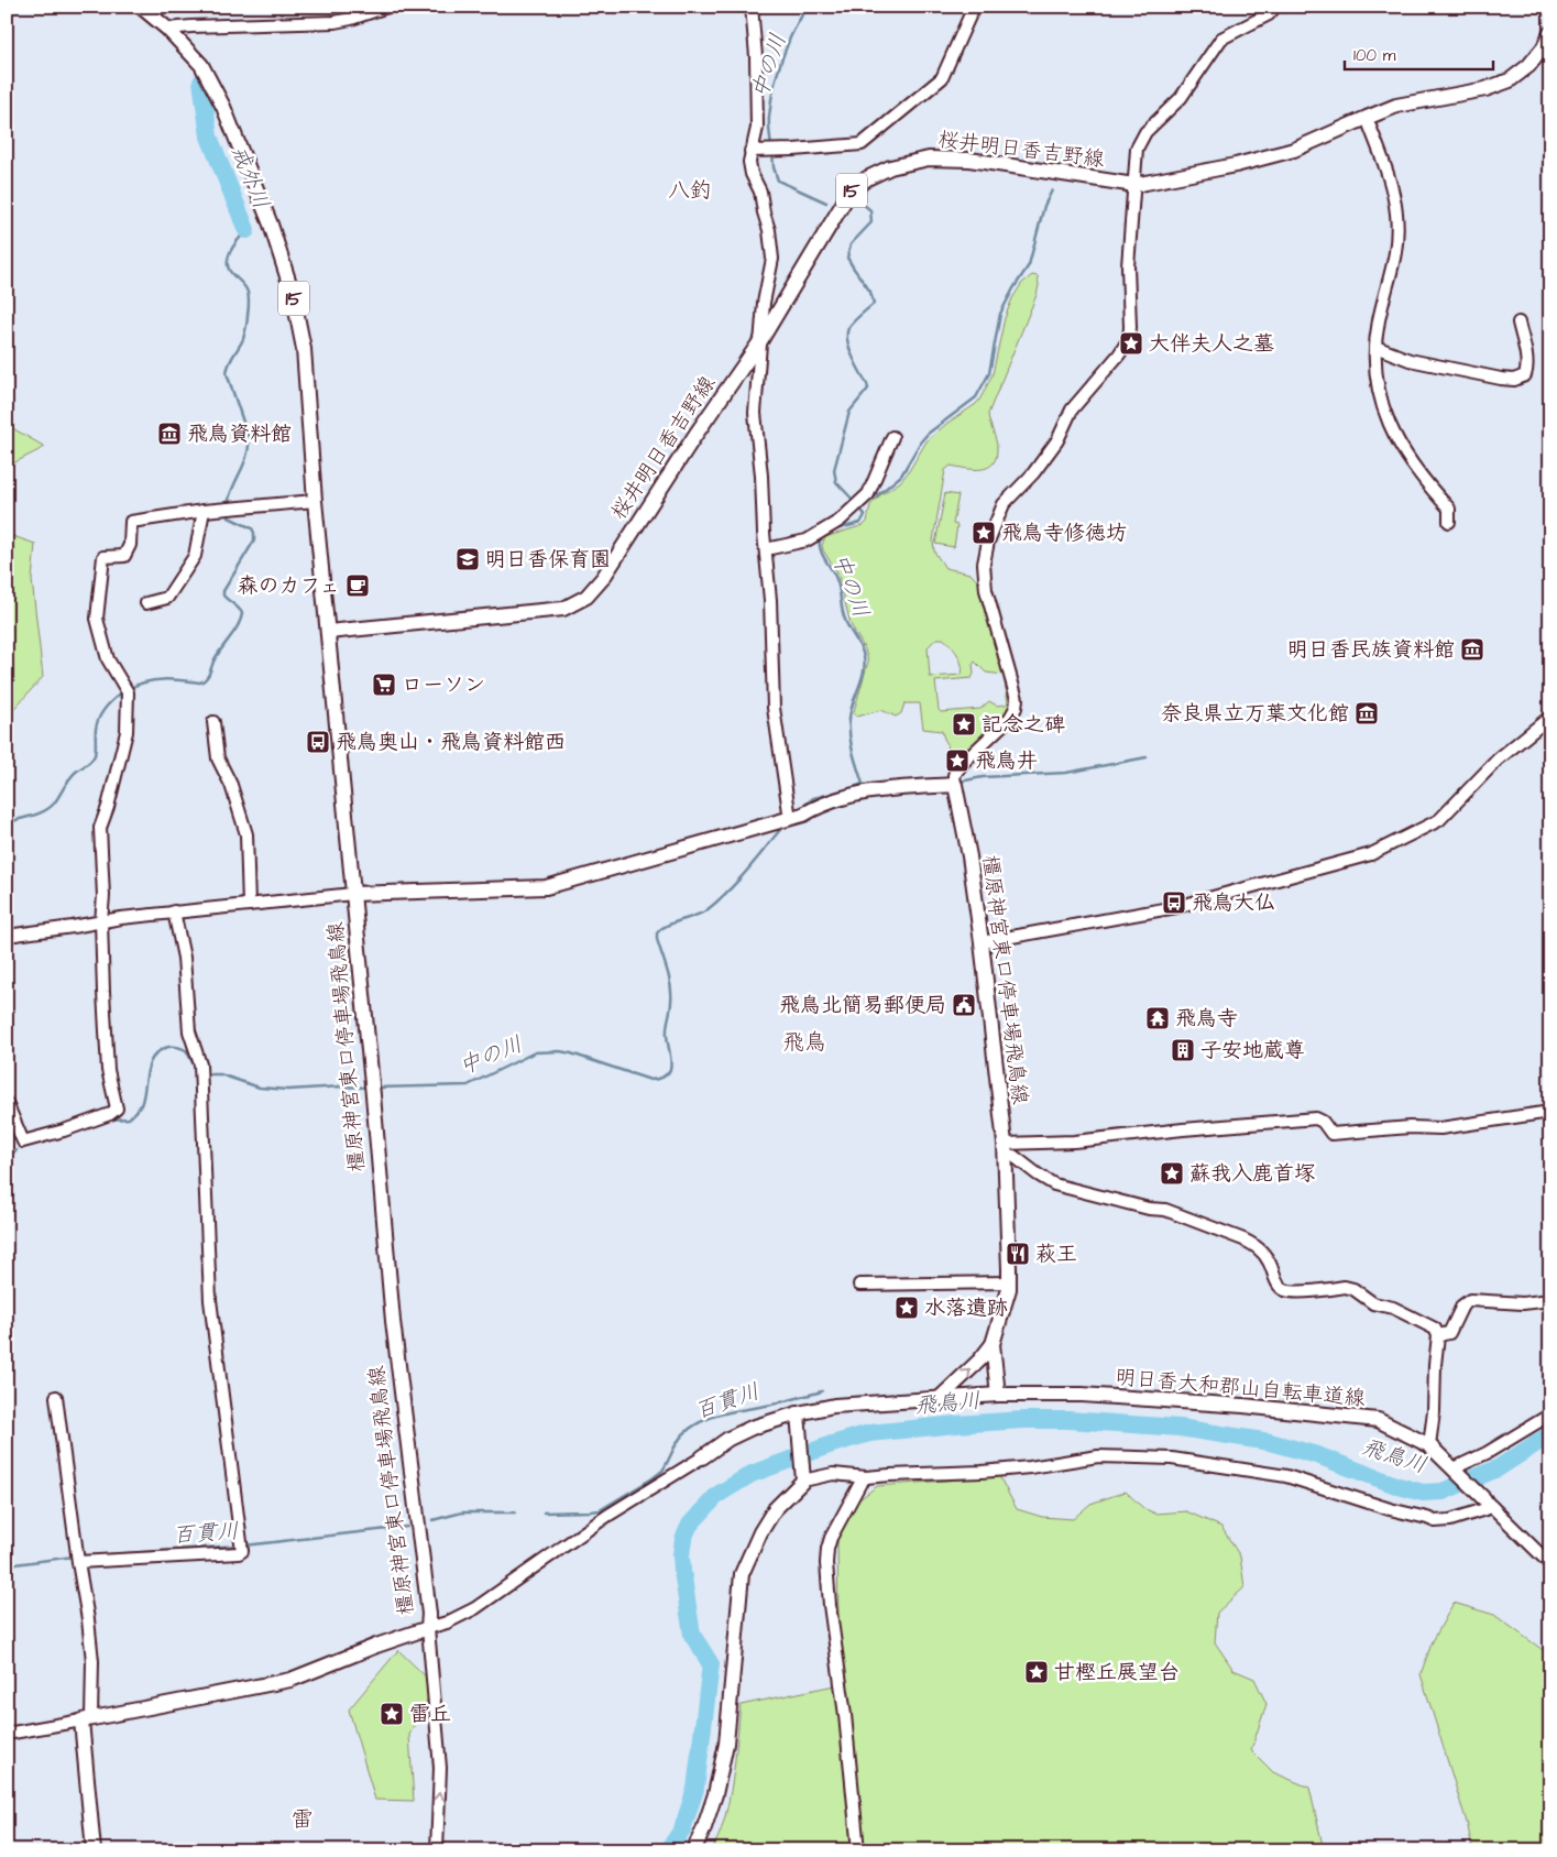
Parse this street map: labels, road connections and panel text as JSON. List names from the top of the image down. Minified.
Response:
{"streets":{"main road":["桜井明日香吉野線","15","橿原神宮東口停車場飛鳥線","明日香大和郡山自転車道線"]},"crossings":[["桜井明日香吉野線","15"],["桜井明日香吉野線","橿原神宮東口停車場飛鳥線"],["15","橿原神宮東口停車場飛鳥線"],["橿原神宮東口停車場飛鳥線","明日香大和郡山自転車道線"]],"districts":["八釣","飛鳥","雷"],"water":["中の川","戒外川","百貫川","飛鳥川"],"places":{"place":["大伴夫人之墓","飛鳥寺修徳坊","記念之碑","飛鳥井","蘇我入鹿首塚","水落遺跡","甘樫丘展望台","雷丘"],"museum":["飛鳥資料館","明日香民族資料館","奈良県立万葉文化館"],"school or university":["明日香保育園"],"cafe":["森のカフェ"],"supermarket":["ローソン"],"bus stop":["飛鳥奥山・飛鳥資料館西","飛鳥大仏"],"public building":["飛鳥北簡易郵便局"],"temple":["飛鳥寺"],"building":["子安地蔵尊"],"restaurant":["萩王"]},"scale_bar":"100 m"}
